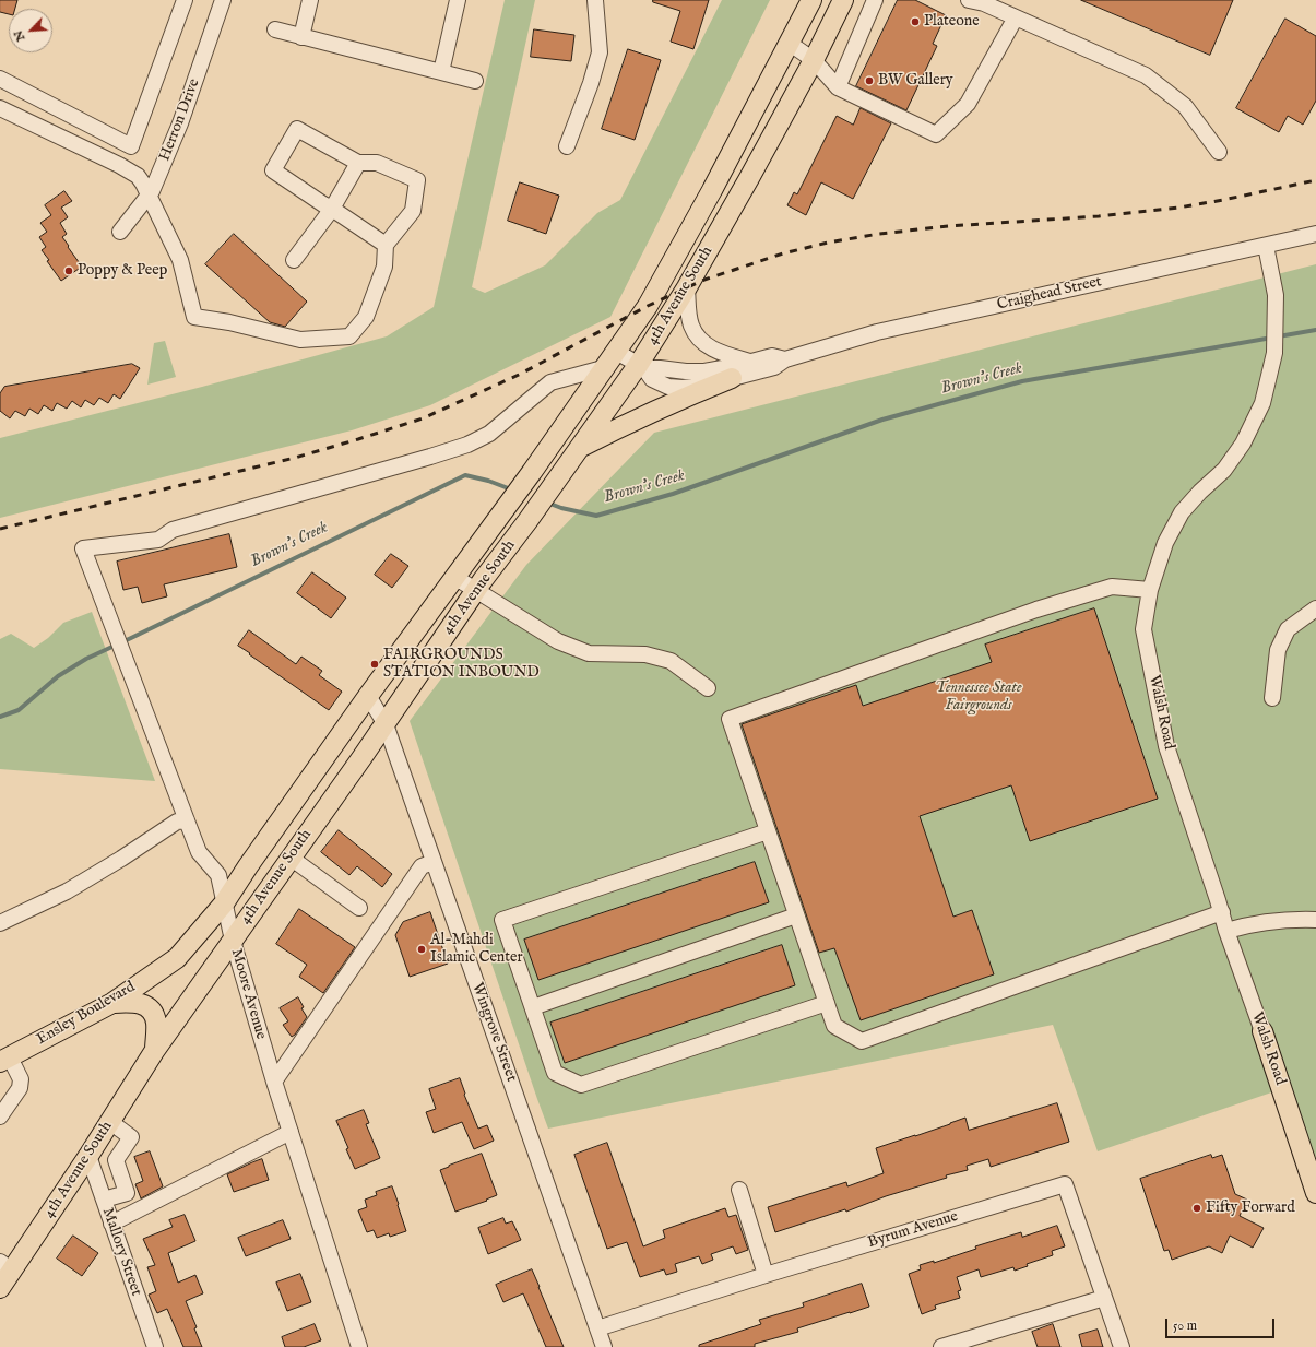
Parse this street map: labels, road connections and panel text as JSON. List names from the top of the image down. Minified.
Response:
{"streets":{"main road":["4th Avenue South","Walsh Road","Ensley Boulevard"],"street":["Herron Drive","Craighead Street","Moore Avenue","Wingrove Street","Byrum Avenue","Mallory Street"]},"crossings":[["Craighead Street","4th Avenue South"],["Craighead Street","Walsh Road"],["4th Avenue South","Moore Avenue"],["4th Avenue South","Ensley Boulevard"],["4th Avenue South","Wingrove Street"],["4th Avenue South","Mallory Street"],["Moore Avenue","Ensley Boulevard"],["Wingrove Street","Byrum Avenue"]],"water":["Brown's Creek"],"parks":["Tennessee State Fairgrounds"],"places":["Plateone","BW Gallery","Poppy & Peep","FAIRGROUNDS STATION INBOUND","Al-Mahdi Islamic Center","Fifty Forward"],"scale_bar":"50 m","north":"bottom left"}
